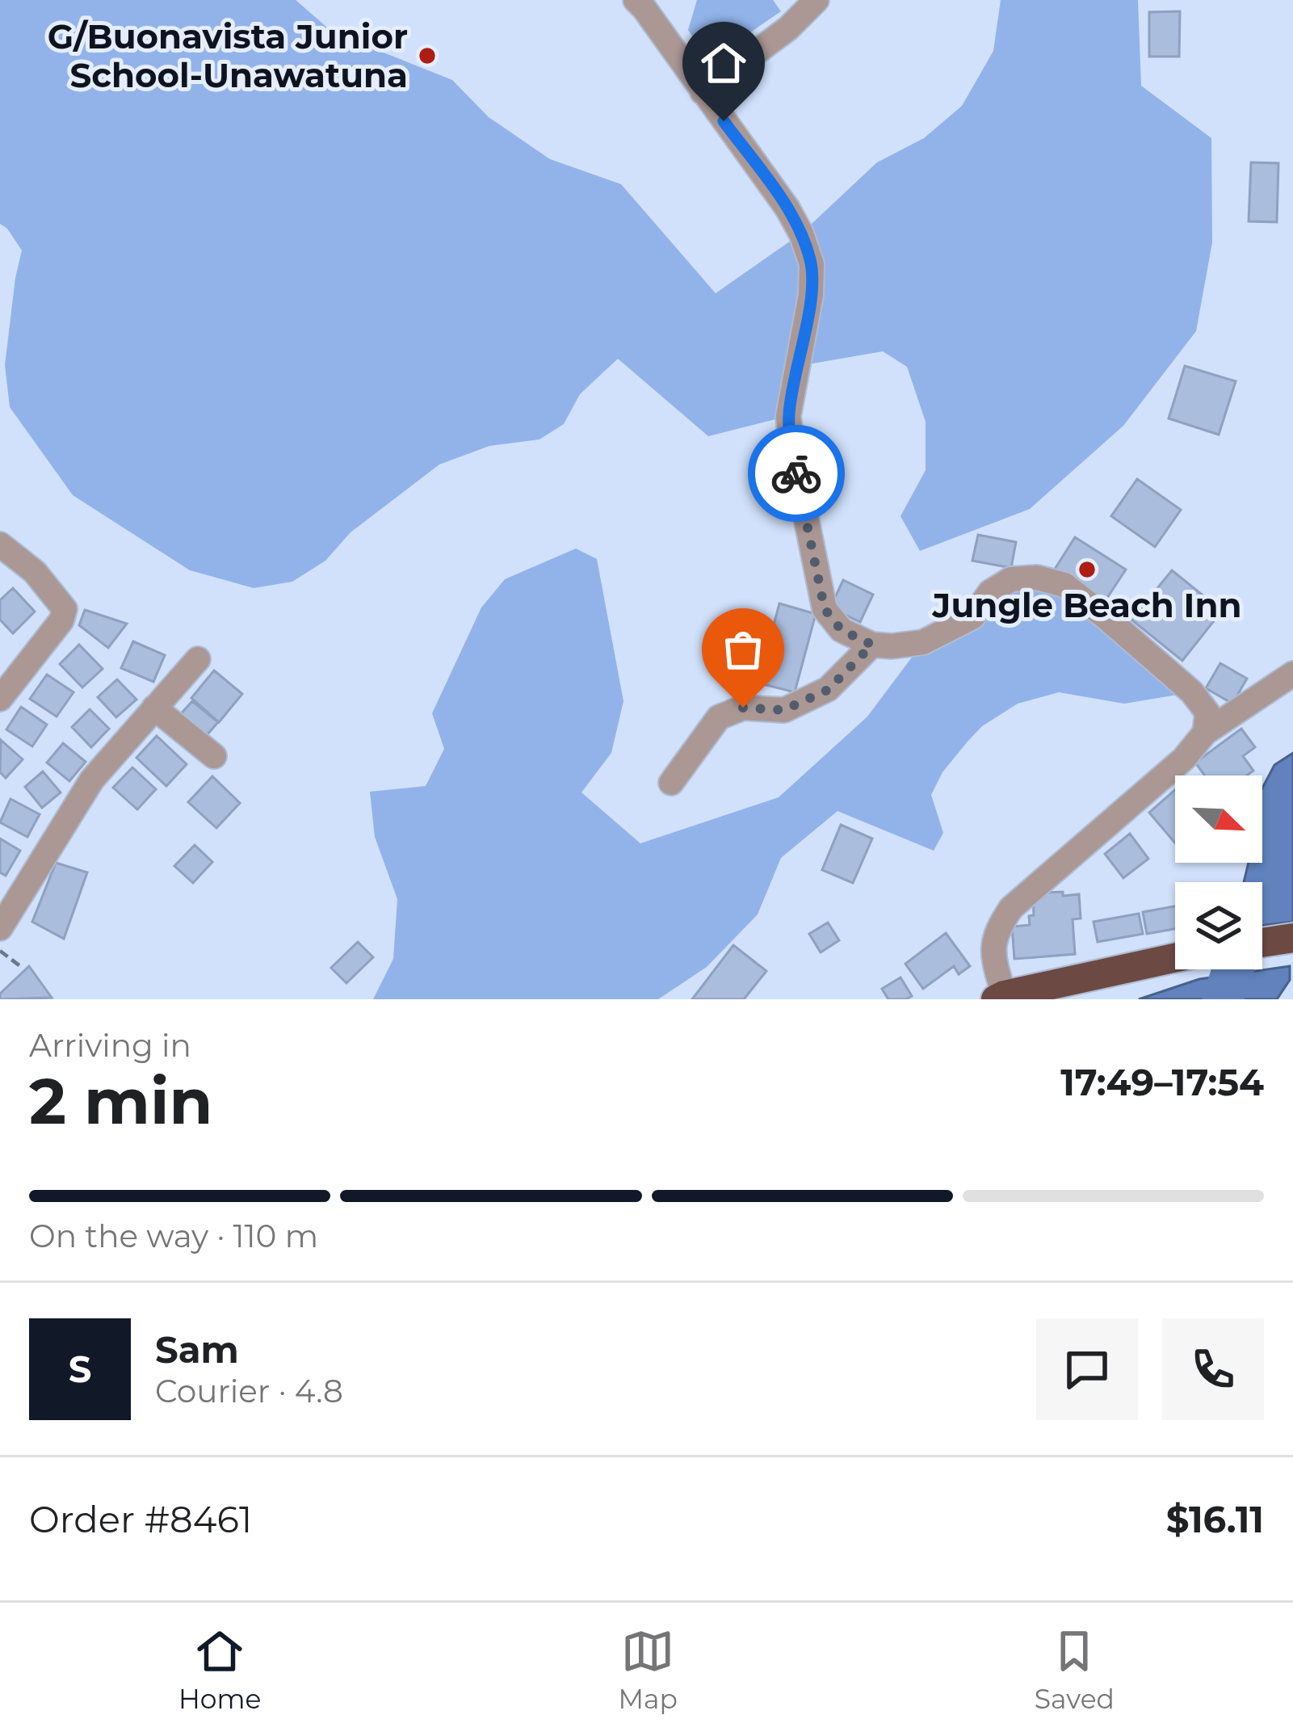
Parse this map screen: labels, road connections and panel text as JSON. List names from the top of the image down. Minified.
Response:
{"places":["G/Buonavista Junior School-Unawatuna","Jungle Beach Inn"],"north":"bottom right","page":{"heading":["2 min","Arriving in","17:49–17:54"],"panel":["Sam","Courier · 4.8","Order #8461","$16.11"],"bar":"On the way · 110 m","round":"S","tabs":["Home","Map","Saved"]}}
